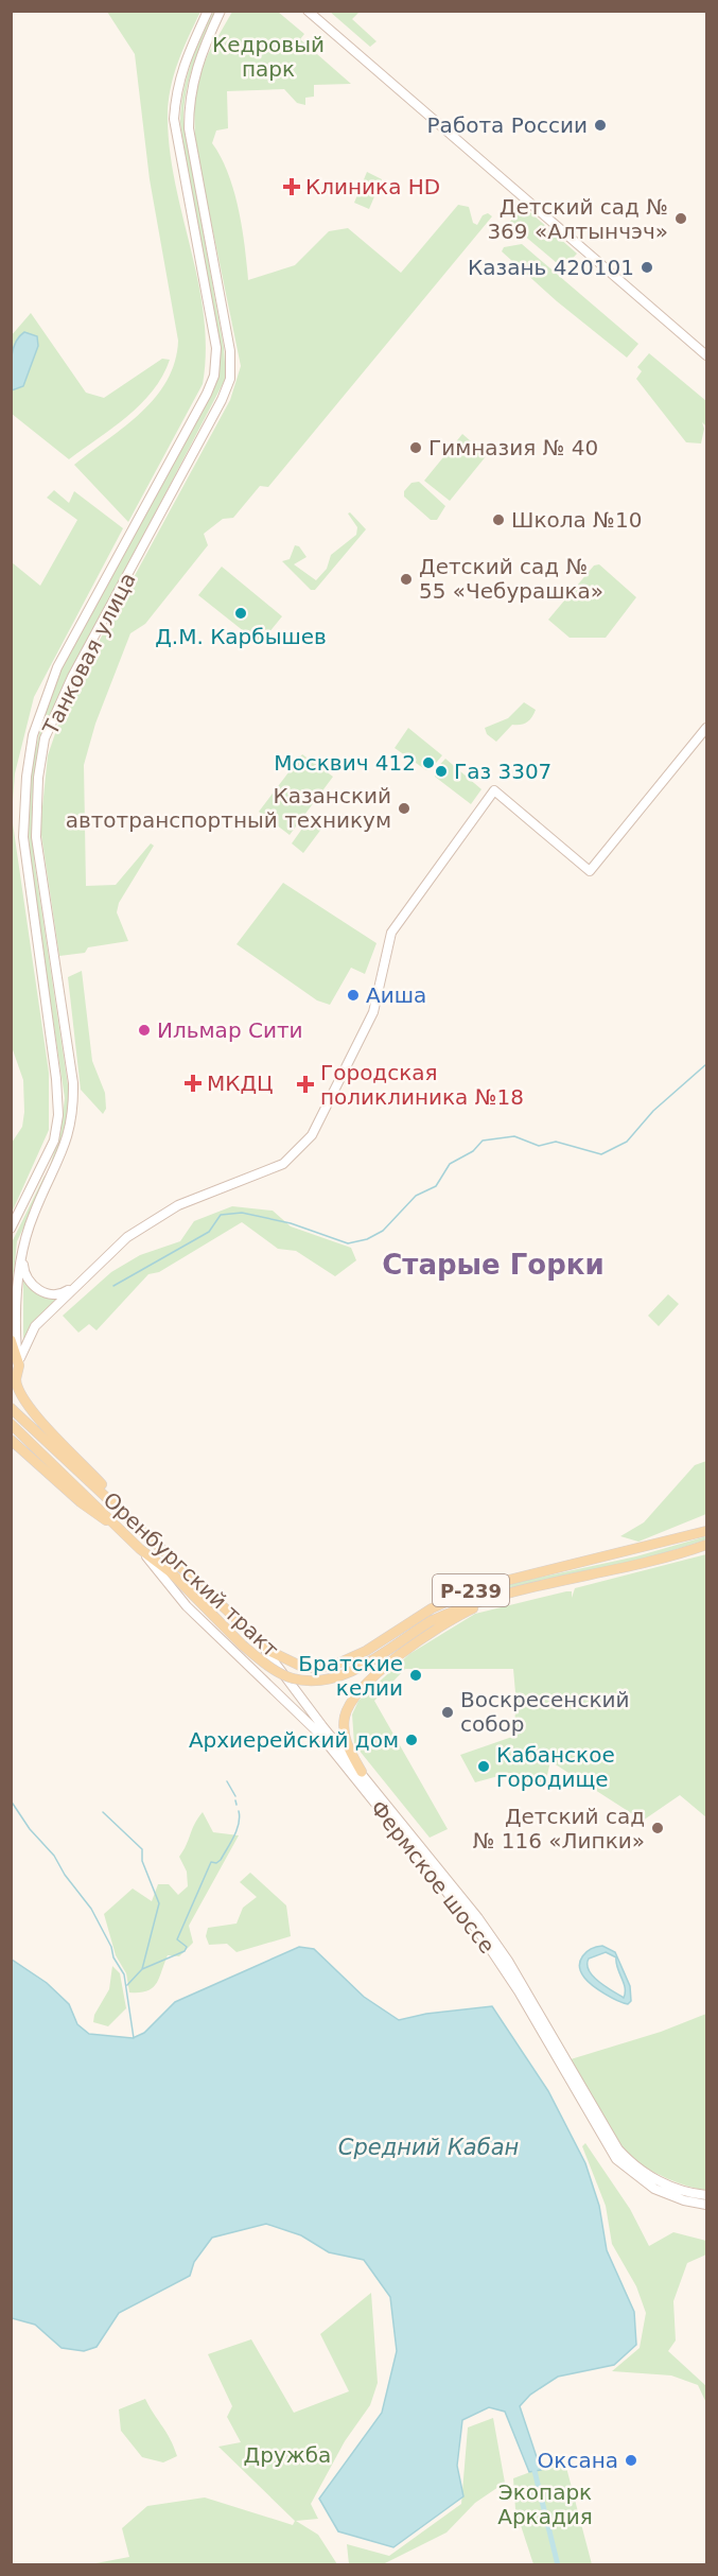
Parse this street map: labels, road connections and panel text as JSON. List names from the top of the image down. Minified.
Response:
{"streets":{"main road":["Танковая улица","Оренбургский тракт","Р-239","Фермское шоссе"]},"crossings":[["Оренбургский тракт","Р-239"],["Оренбургский тракт","Фермское шоссе"]],"districts":["Старые Горки"],"water":["Средний Кабан"],"parks":["Кедровый парк","Дружба","Экопарк Аркадия"],"places":{"other":["Работа России","Детский сад № 369 «Алтынчэч»","Казань 420101","Гимназия № 40","Школа №10","Детский сад № 55 «Чебурашка»","Д.М. Карбышев","Москвич 412","Газ 3307","Казанский автотранспортный техникум","Аиша","Ильмар Сити","Братские келии","Воскресенский собор","Архиерейский дом","Кабанское городище","Детский сад № 116 «Липки»","Оксана"],"health":["Клиника HD","МКДЦ","Городская поликлиника №18"]}}
